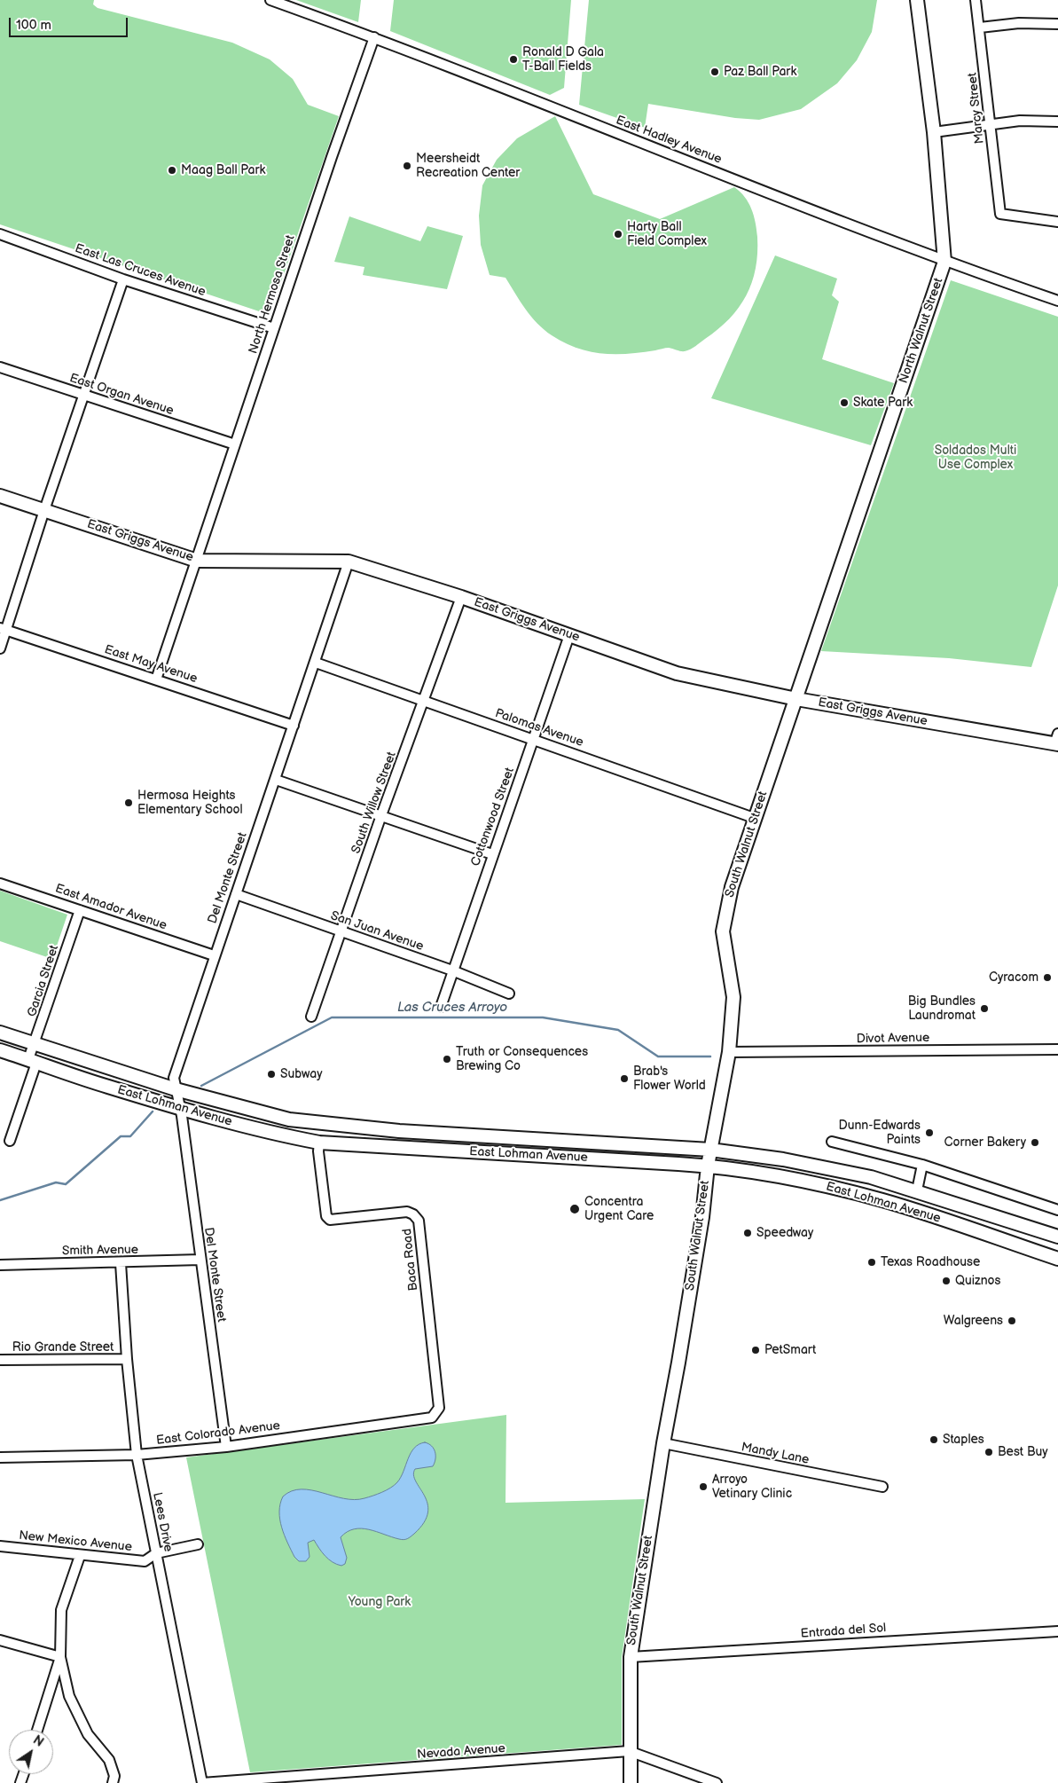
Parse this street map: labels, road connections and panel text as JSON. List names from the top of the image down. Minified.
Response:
{"streets":{"street":["Marcy Street","East Hadley Avenue","East Las Cruces Avenue","North Hermosa Street","North Walnut Street","East Organ Avenue","East Griggs Avenue","East May Avenue","Palomas Avenue","South Willow Street","Cottonwood Street","South Walnut Street","Del Monte Street","East Amador Avenue","San Juan Avenue","Garcia Street","Divot Avenue","East Lohman Avenue","Smith Avenue","Baca Road","Rio Grande Street","East Colorado Avenue","Mandy Lane","Lees Drive","New Mexico Avenue","Entrada del Sol","Nevada Avenue"]},"crossings":[["East Hadley Avenue","North Hermosa Street"],["East Hadley Avenue","North Walnut Street"],["East Las Cruces Avenue","North Hermosa Street"],["North Hermosa Street","East Organ Avenue"],["North Hermosa Street","East Griggs Avenue"],["North Hermosa Street","East May Avenue"],["North Walnut Street","East Griggs Avenue"],["North Walnut Street","South Walnut Street"],["East Griggs Avenue","South Willow Street"],["East Griggs Avenue","Cottonwood Street"],["East Griggs Avenue","South Walnut Street"],["East Griggs Avenue","Del Monte Street"],["East May Avenue","Del Monte Street"],["Palomas Avenue","South Willow Street"],["Palomas Avenue","Cottonwood Street"],["Palomas Avenue","South Walnut Street"],["Palomas Avenue","Del Monte Street"],["South Willow Street","San Juan Avenue"],["Cottonwood Street","San Juan Avenue"],["South Walnut Street","Divot Avenue"],["South Walnut Street","East Lohman Avenue"],["South Walnut Street","Mandy Lane"],["South Walnut Street","Entrada del Sol"],["South Walnut Street","Nevada Avenue"],["Del Monte Street","East Amador Avenue"],["Del Monte Street","San Juan Avenue"],["Del Monte Street","East Lohman Avenue"],["Del Monte Street","Smith Avenue"],["Del Monte Street","East Colorado Avenue"],["East Amador Avenue","Garcia Street"],["Garcia Street","East Lohman Avenue"],["East Lohman Avenue","Baca Road"],["Smith Avenue","Lees Drive"],["Baca Road","East Colorado Avenue"],["Rio Grande Street","Lees Drive"],["East Colorado Avenue","Lees Drive"],["Lees Drive","New Mexico Avenue"],["Lees Drive","Nevada Avenue"]],"water":["Las Cruces Arroyo"],"parks":["Soldados Multi Use Complex","Young Park"],"places":["Ronald D Gala T-Ball Fields","Paz Ball Park","Meersheidt Recreation Center","Maag Ball Park","Harty Ball Field Complex","Skate Park","Hermosa Heights Elementary School","Cyracom","Big Bundles Laundromat","Truth or Consequences Brewing Co","Subway","Brab's Flower World","Dunn-Edwards Paints","Corner Bakery","Concentra Urgent Care","Speedway","Texas Roadhouse","Quiznos","Walgreens","PetSmart","Staples","Best Buy","Arroyo Vetinary Clinic"],"scale_bar":"100 m","north":"top right"}
